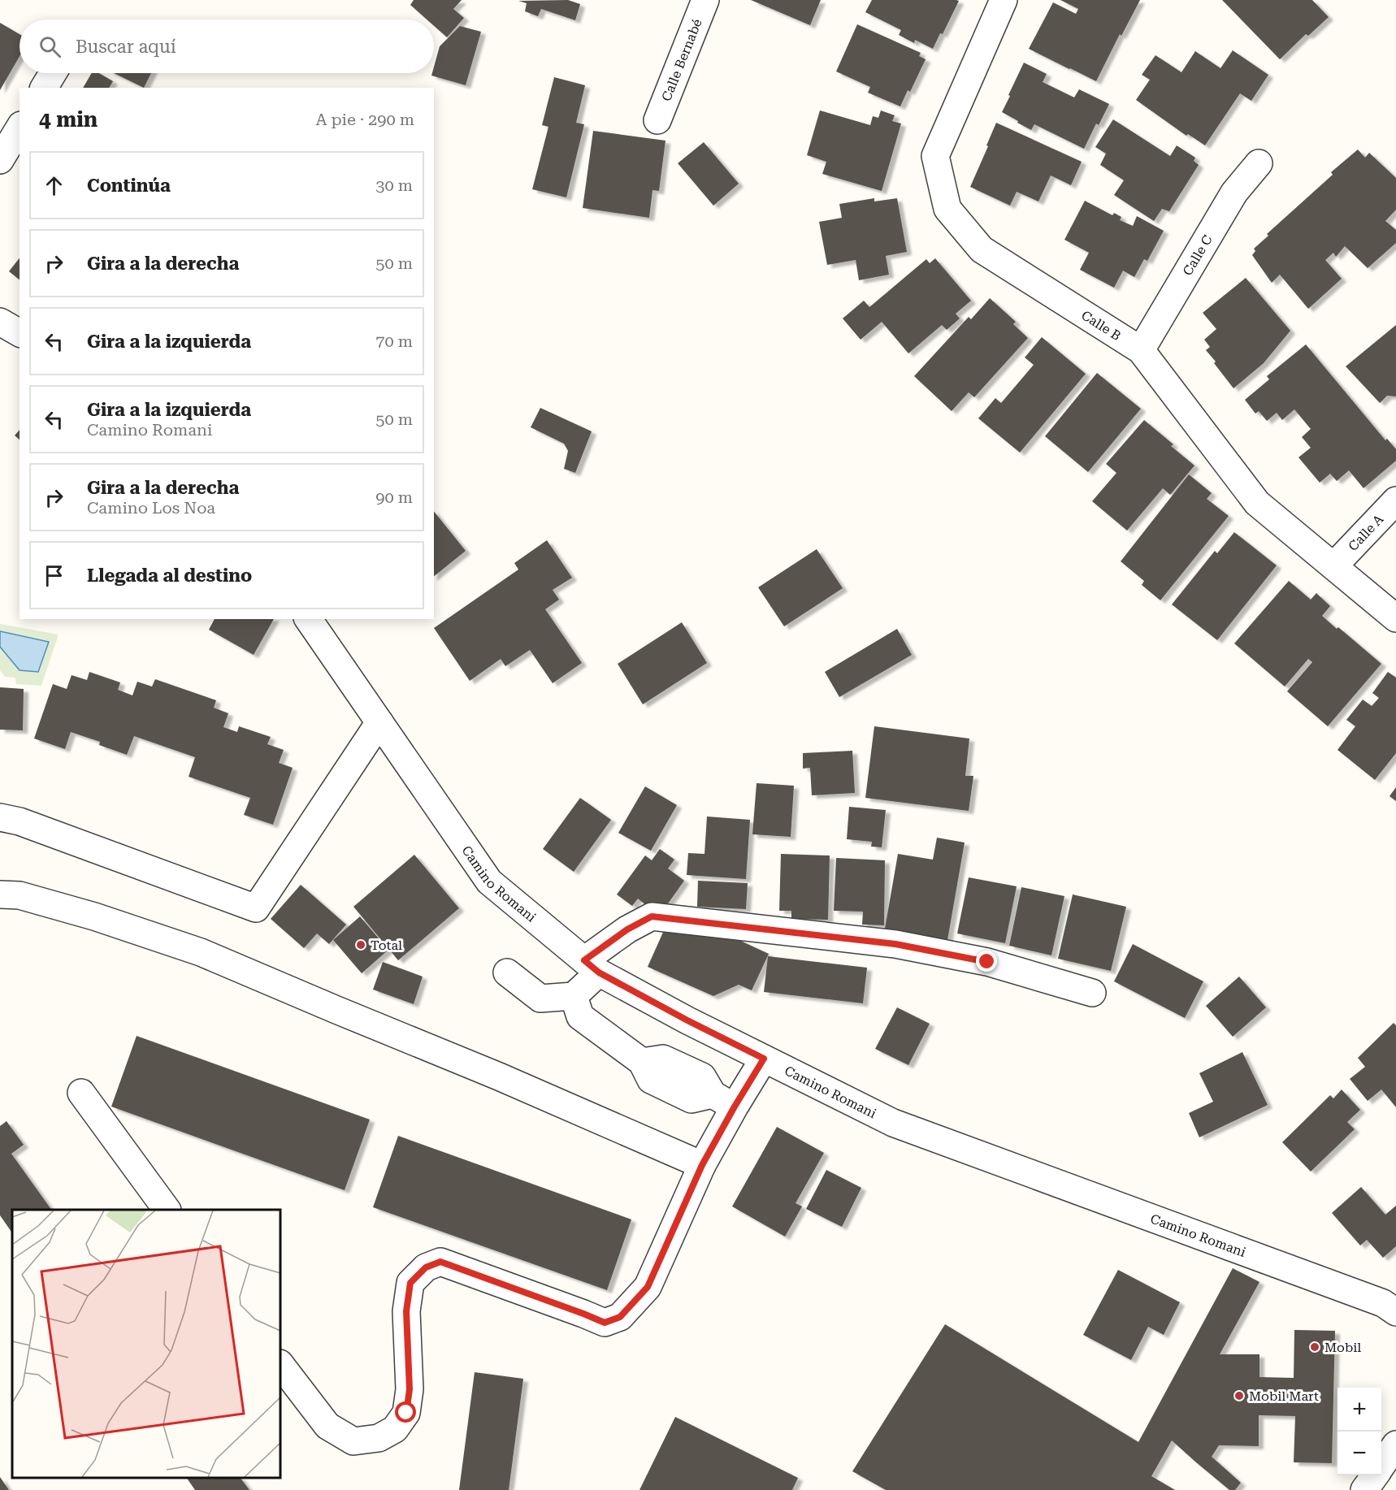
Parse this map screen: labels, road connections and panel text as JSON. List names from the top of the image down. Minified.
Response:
{"streets":{"street":["Calle Bernabé","Calle C","Calle B","Calle A","Camino Romani"]},"crossings":[["Calle C","Calle B"],["Calle B","Calle A"]],"places":["Total","Mobil","Mobil Mart"],"page":{"search":"Buscar aquí","heading":["4 min","A pie · 290 m"],"list":[["Continúa","30 m"],["Gira a la derecha","50 m"],["Gira a la izquierda","70 m"],["Gira a la izquierda","Camino Romani","50 m"],["Gira a la derecha","Camino Los Noa","90 m"],"Llegada al destino"],"map_buttons":["+","−"]}}
